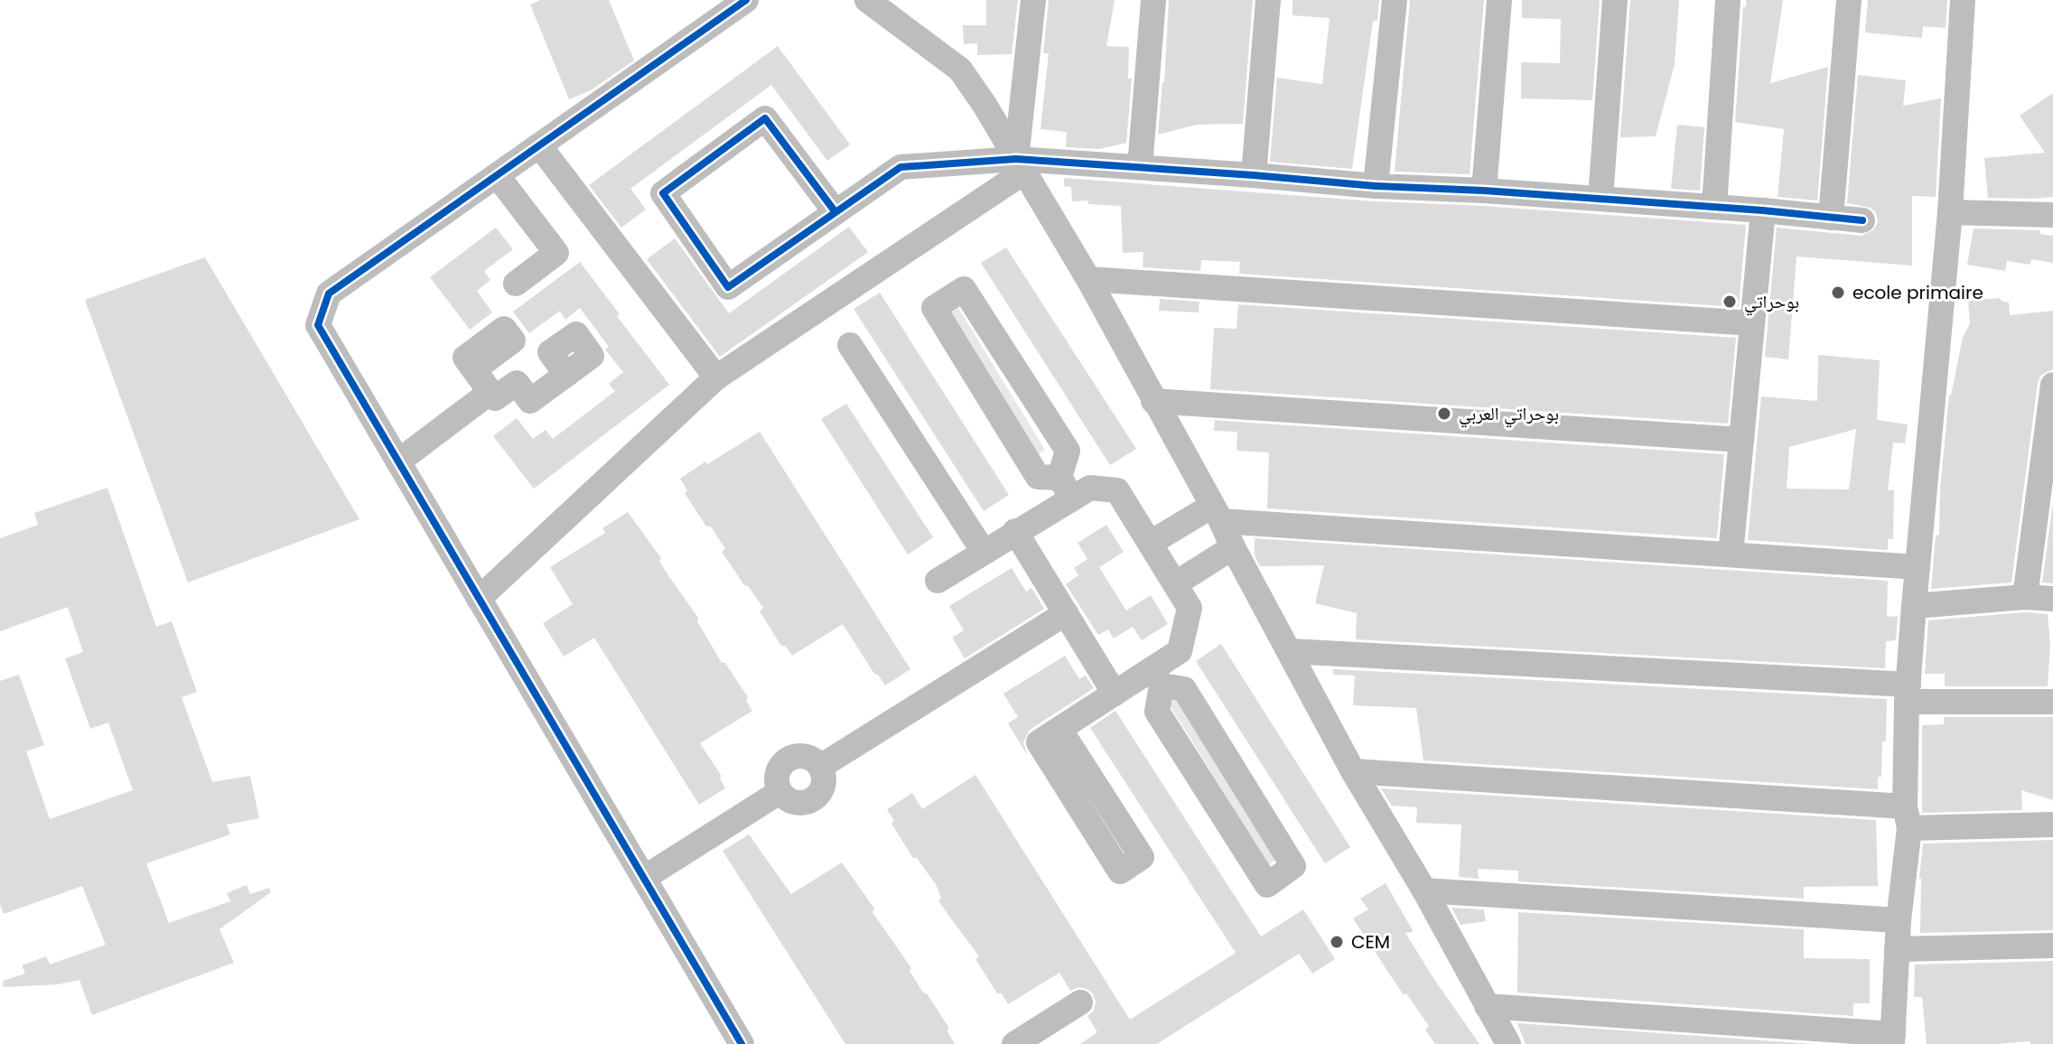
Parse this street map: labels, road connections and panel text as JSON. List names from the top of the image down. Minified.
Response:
{"places":["ecole primaire","بوحراتي","بوحراتي العربي","CEM"]}
